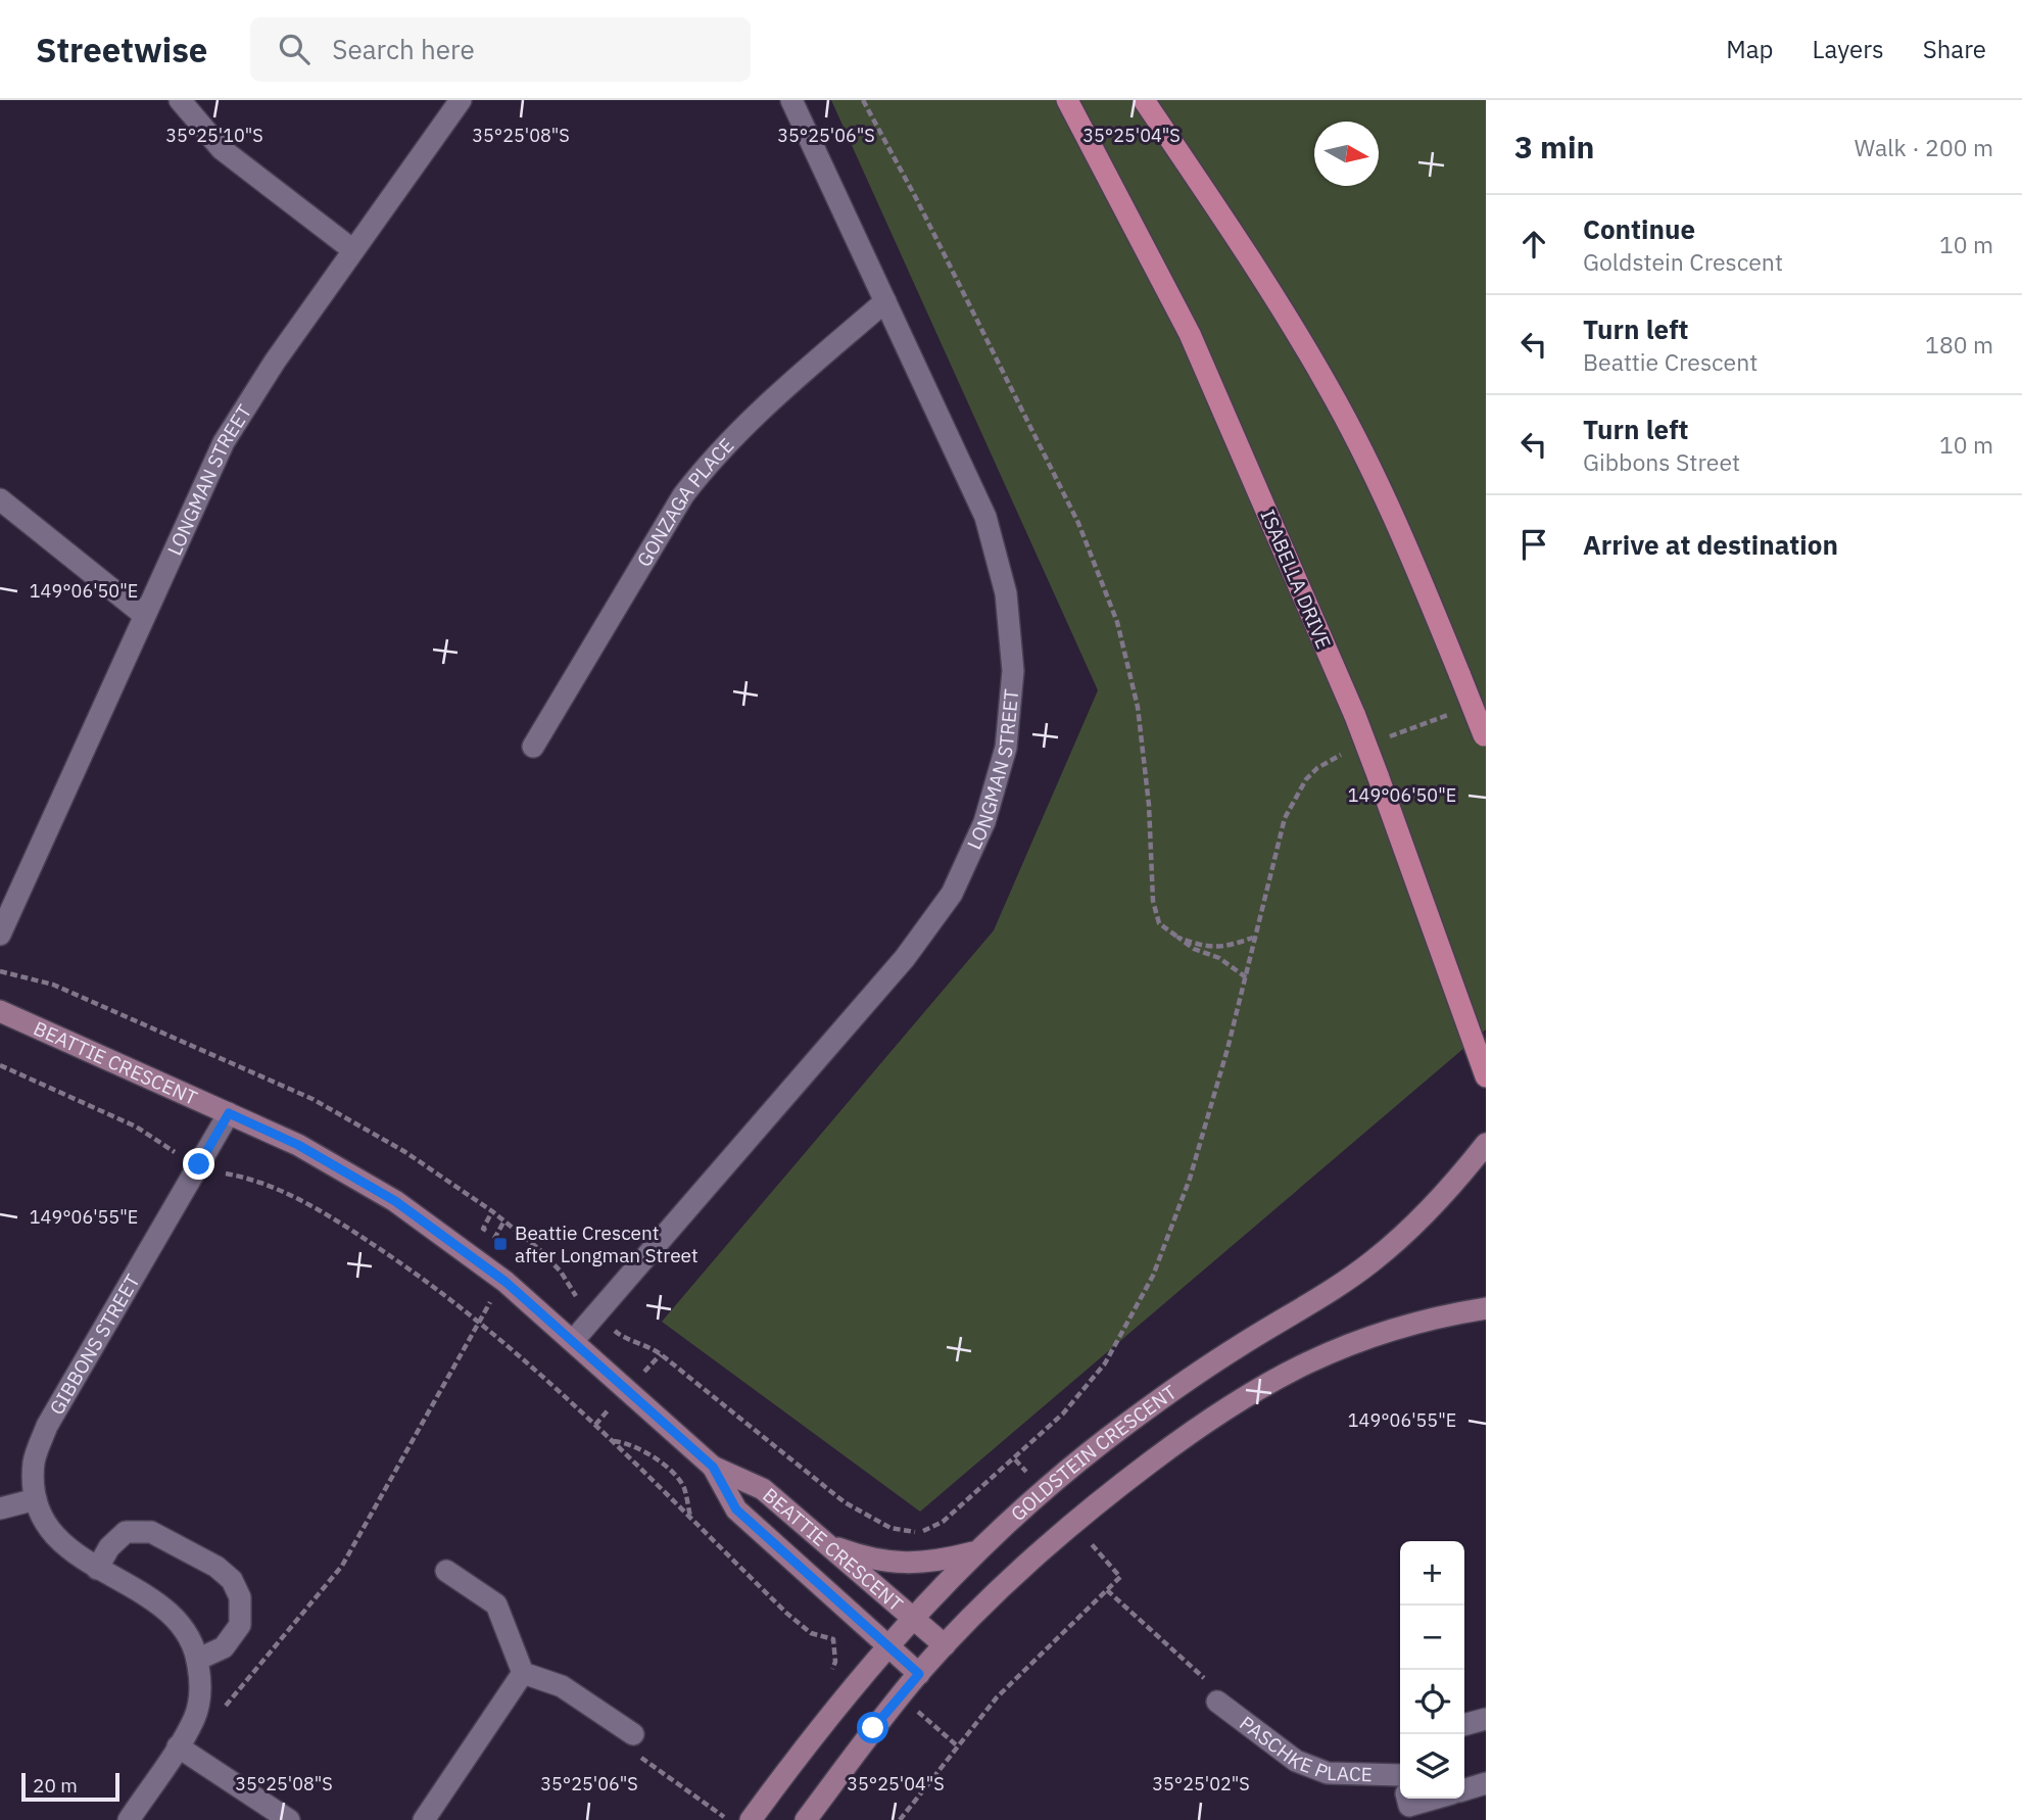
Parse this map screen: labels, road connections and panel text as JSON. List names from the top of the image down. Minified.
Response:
{"streets":{"main road":["ISABELLA DRIVE"],"street":["LONGMAN STREET","GONZAGA PLACE","BEATTIE CRESCENT","GIBBONS STREET","GOLDSTEIN CRESCENT","PASCHKE PLACE"]},"crossings":[["LONGMAN STREET","GONZAGA PLACE"],["LONGMAN STREET","BEATTIE CRESCENT"],["BEATTIE CRESCENT","GIBBONS STREET"],["BEATTIE CRESCENT","GOLDSTEIN CRESCENT"]],"places":{"transit":["Beattie Crescent after Longman Street"]},"scale_bar":"20 m","north":"right","page":{"header":"Streetwise","search":"Search here","nav":["Map","Layers","Share"],"heading":["3 min","Walk · 200 m"],"list":[["Continue","Goldstein Crescent","10 m"],["Turn left","Beattie Crescent","180 m"],["Turn left","Gibbons Street","10 m"],"Arrive at destination"],"map_buttons":["+","−"],"scale":"20 m"},"coordinates":["35°25'10\"S","35°25'08\"S","35°25'06\"S","35°25'04\"S","149°06'50\"E","149°06'55\"E","35°25'02\"S"]}
